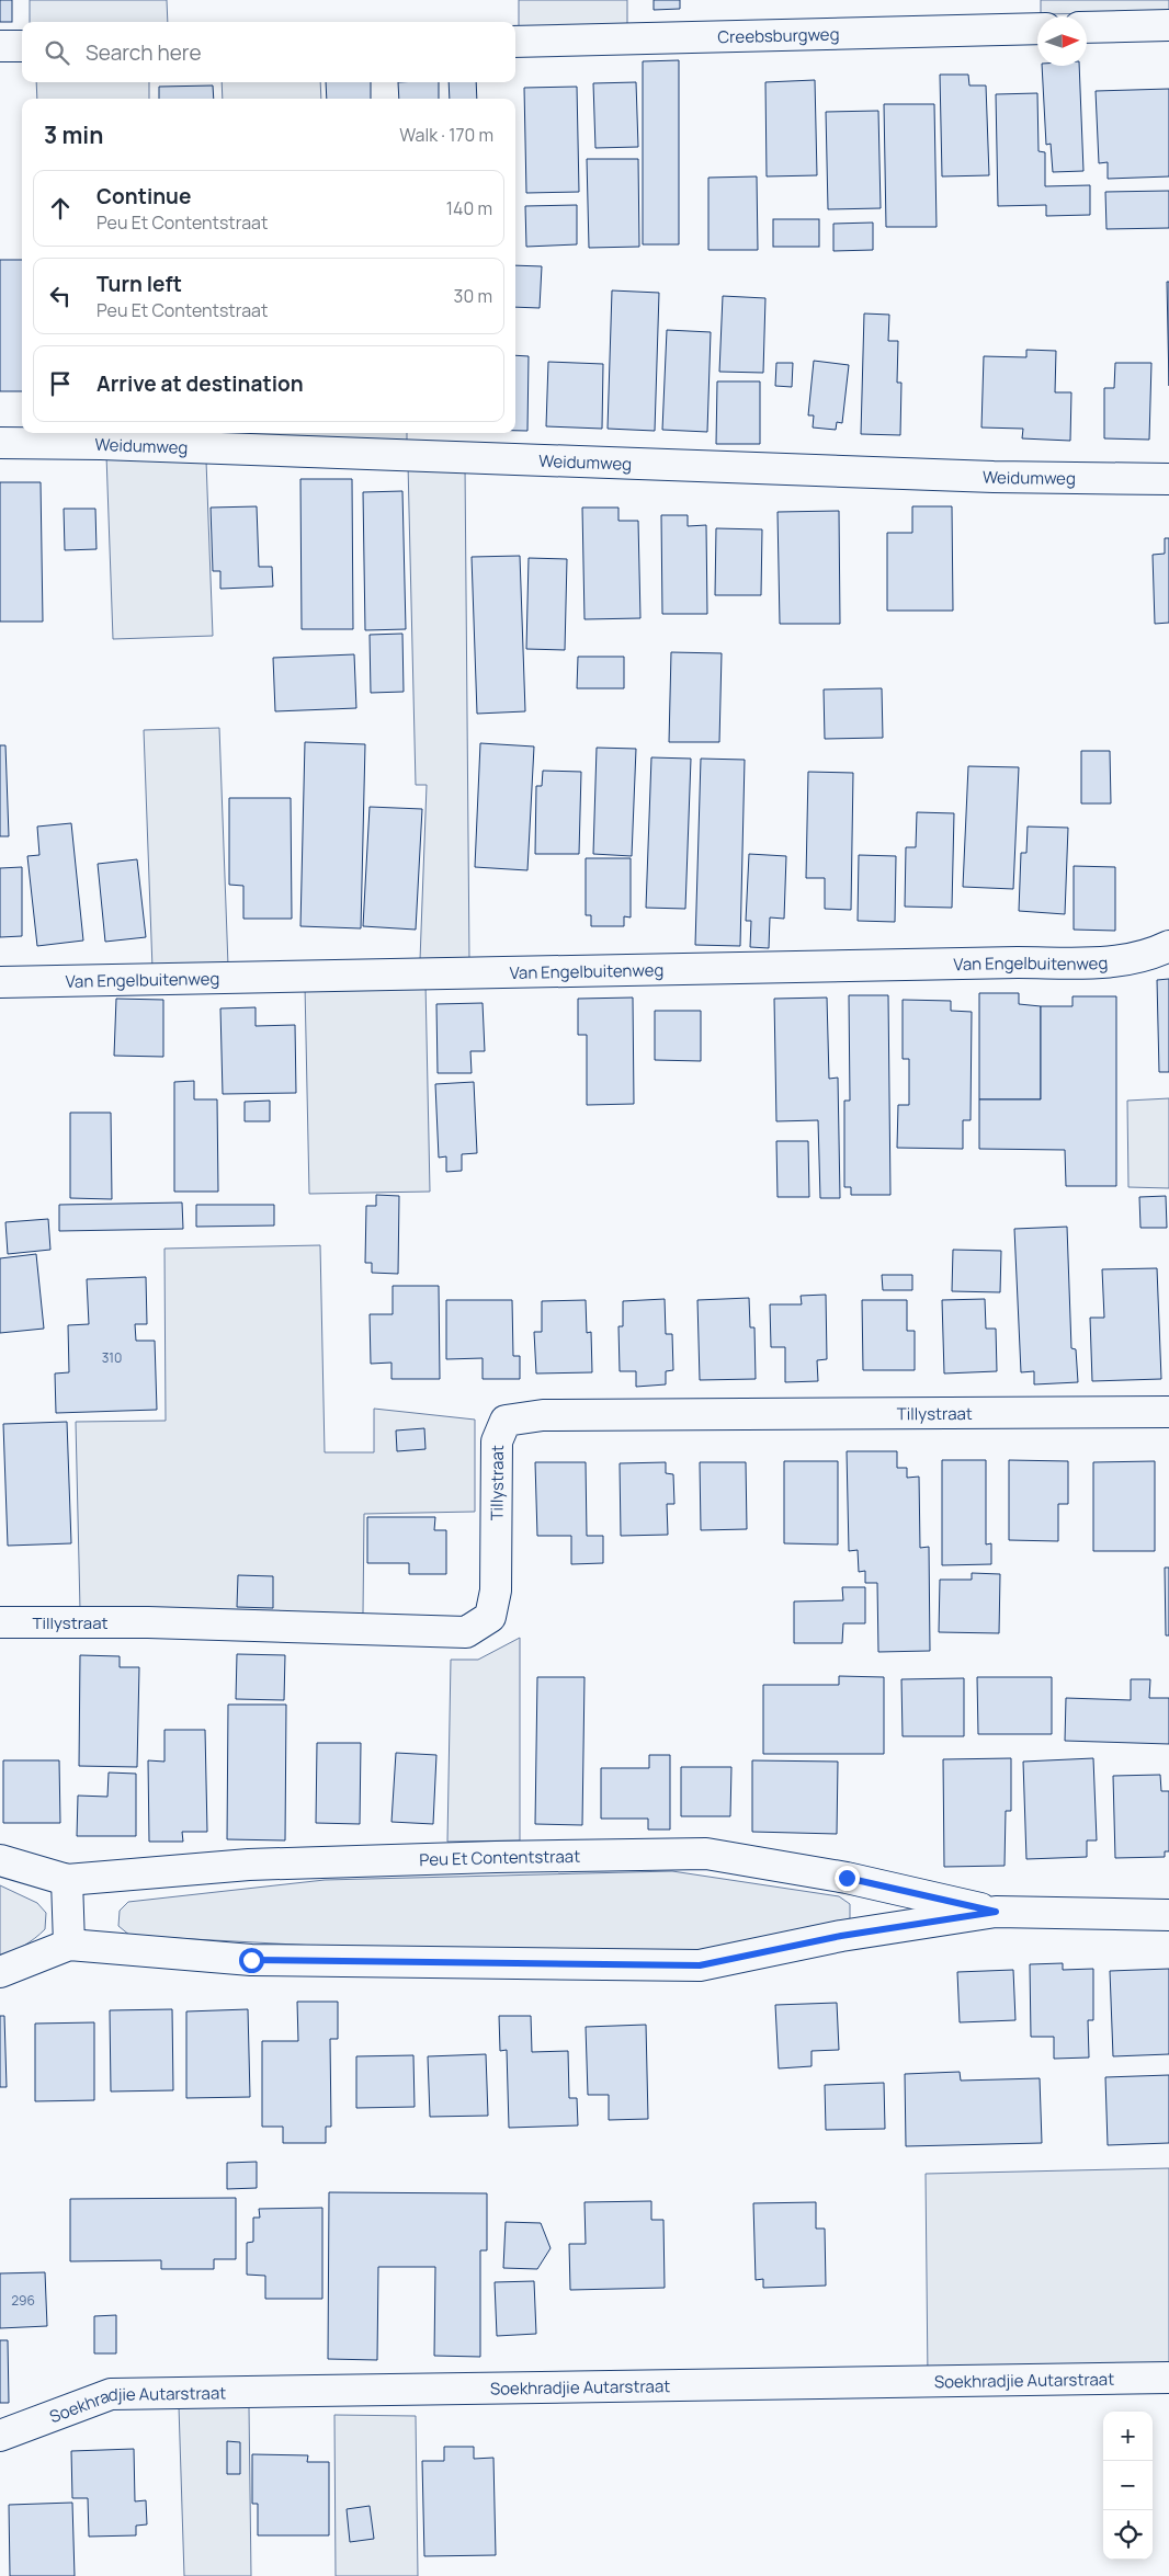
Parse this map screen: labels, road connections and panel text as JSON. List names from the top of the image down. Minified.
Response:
{"streets":{"street":["Creebsburgweg","Weidumweg","Van Engelbuitenweg","Tillystraat","Peu Et Contentstraat","Soekhradjie Autarstraat"]},"house_numbers":["310","296"],"north":"right","page":{"search":"Search here","heading":["3 min","Walk · 170 m"],"list":[["Continue","Peu Et Contentstraat","140 m"],["Turn left","Peu Et Contentstraat","30 m"],"Arrive at destination"],"map_buttons":["+","−"]}}
